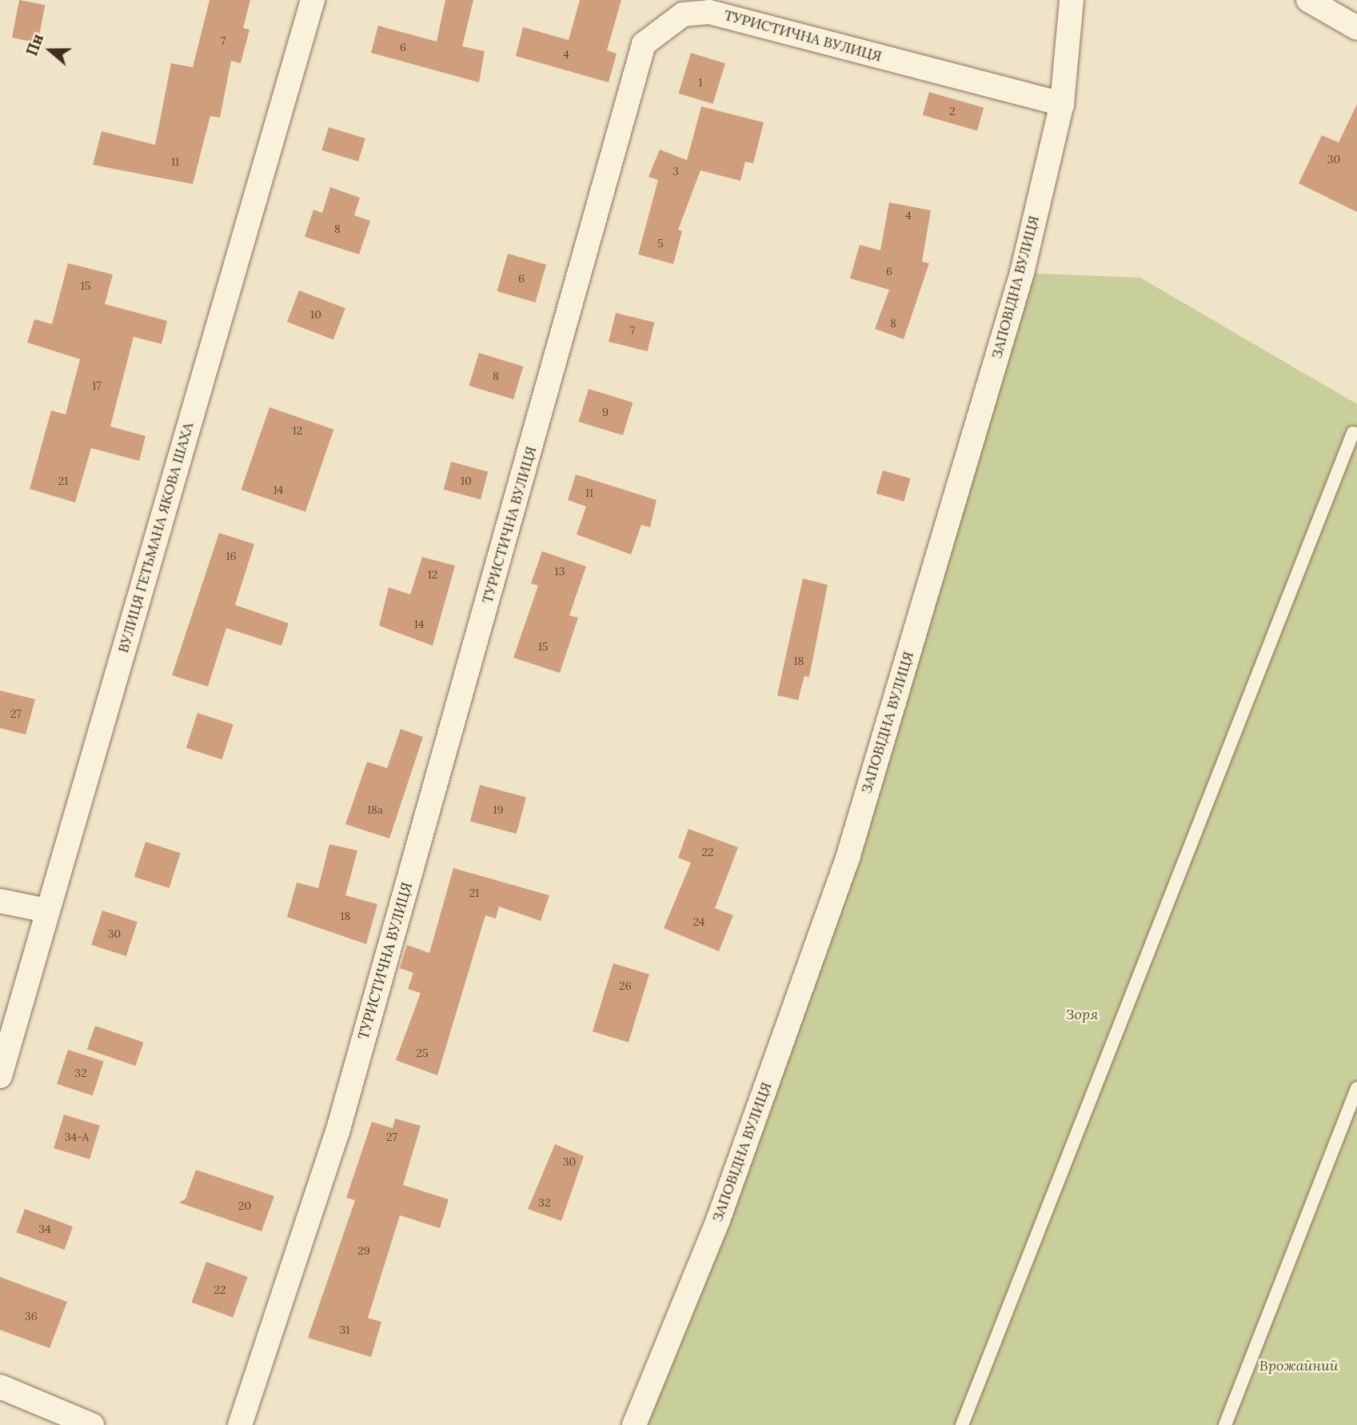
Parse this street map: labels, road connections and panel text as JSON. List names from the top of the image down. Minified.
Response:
{"streets":{"street":["ТУРИСТИЧНА ВУЛИЦЯ","ЗАПОВІДНА ВУЛИЦЯ","ВУЛИЦЯ ГЕТЬМАНА ЯКОВА ШАХА"]},"crossings":[["ТУРИСТИЧНА ВУЛИЦЯ","ЗАПОВІДНА ВУЛИЦЯ"]],"parks":["Зоря","Врожайний"],"house_numbers":["7","6","4","1","2","30","11","3","4","8","5","6","6","15","10","8","7","8","17","9","12","21","10","14","11","16","13","12","14","15","18","27","18а","19","22","21","18","24","30","26","25","32","34-А","27","30","32","20","34","29","22","36","31"],"north":"left"}
